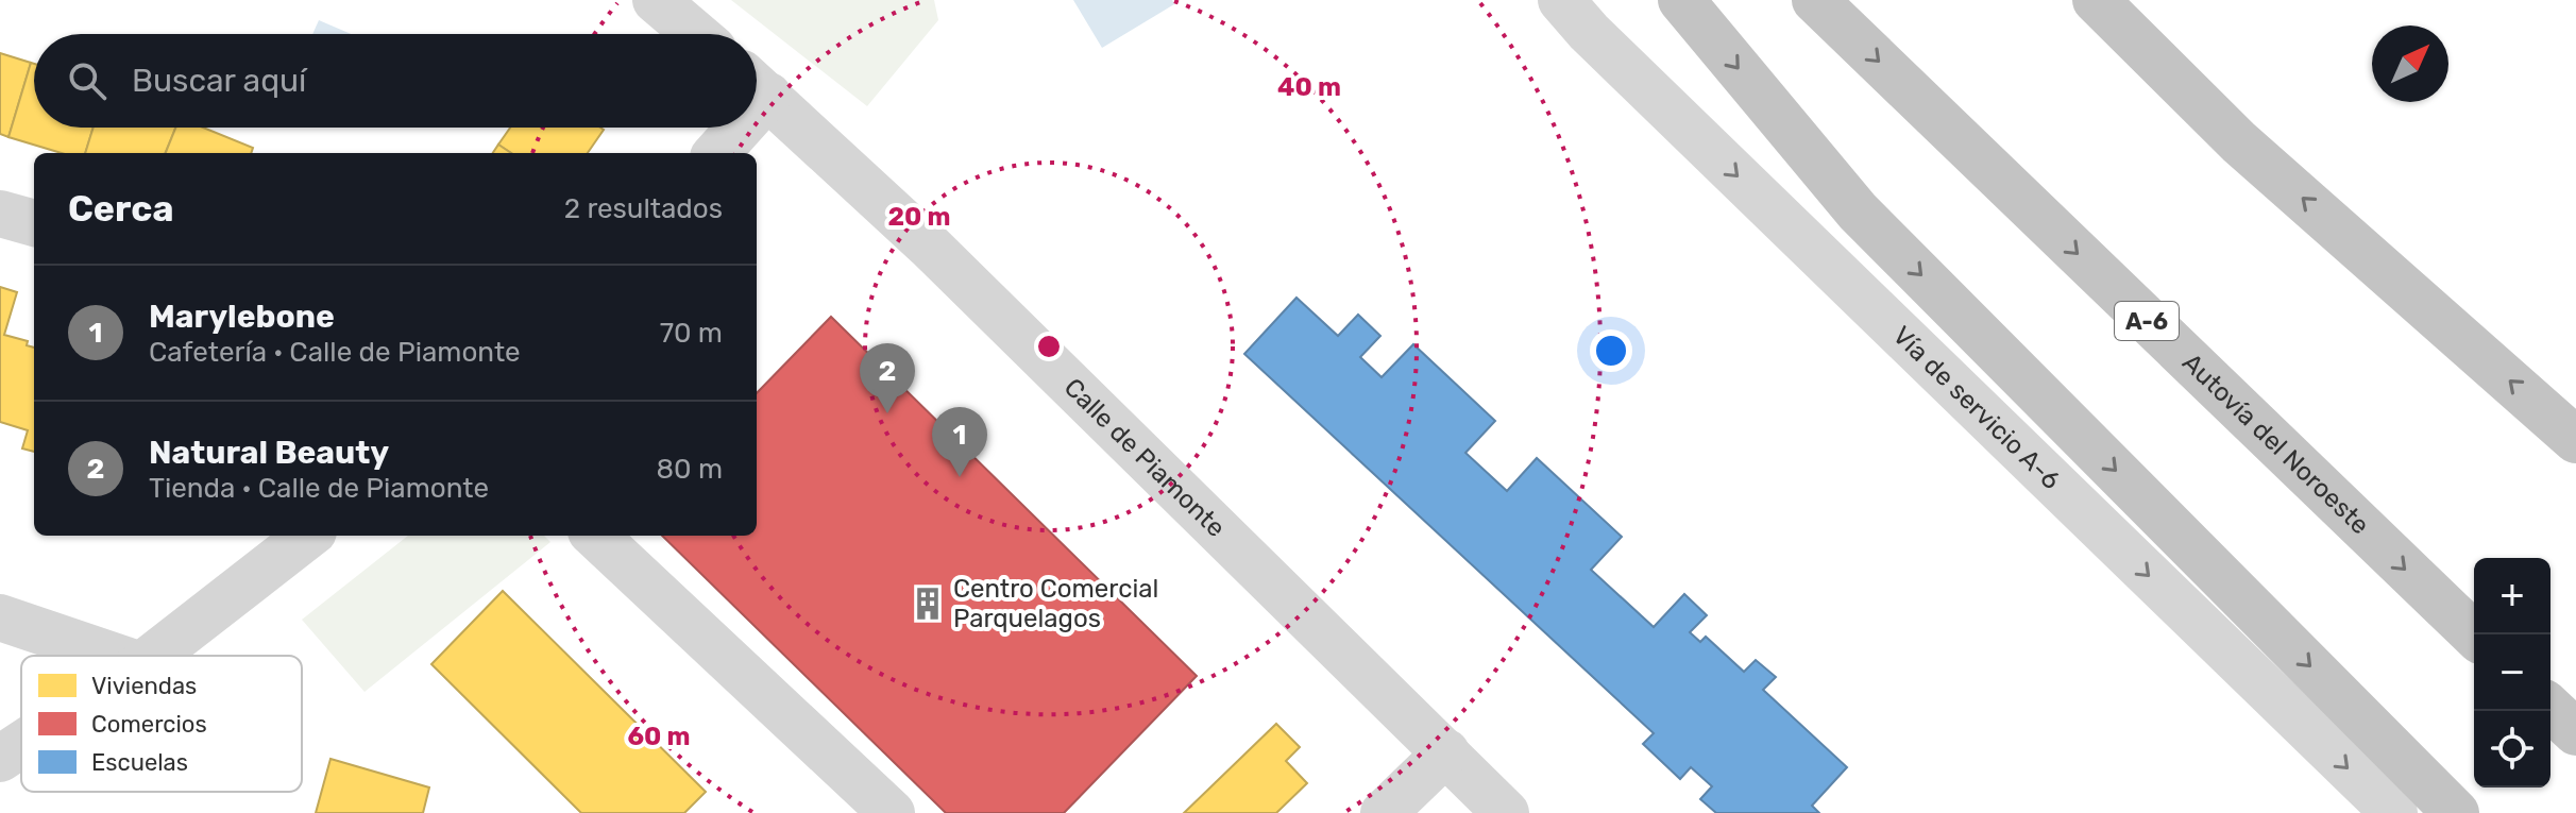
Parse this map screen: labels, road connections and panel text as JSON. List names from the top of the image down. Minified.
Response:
{"streets":{"highway":["A-6","Autovía del Noroeste"],"street":["Vía de servicio A-6","Calle de Piamonte"]},"one_way":["Vía de servicio A-6"],"places":{"building":["Centro Comercial Parquelagos"]},"legend":["Viviendas","Comercios","Escuelas"],"north":"top right","page":{"search":"Buscar aquí","heading":["Cerca","2 resultados"],"list":[{"mark":"1","name":"Marylebone","note":"Cafetería · Calle de Piamonte","value":"70 m"},{"mark":"2","name":"Natural Beauty","note":"Tienda · Calle de Piamonte","value":"80 m"}],"pins":["2","1"],"map_buttons":["+","−"]},"rings":["40 m","20 m","60 m"]}
